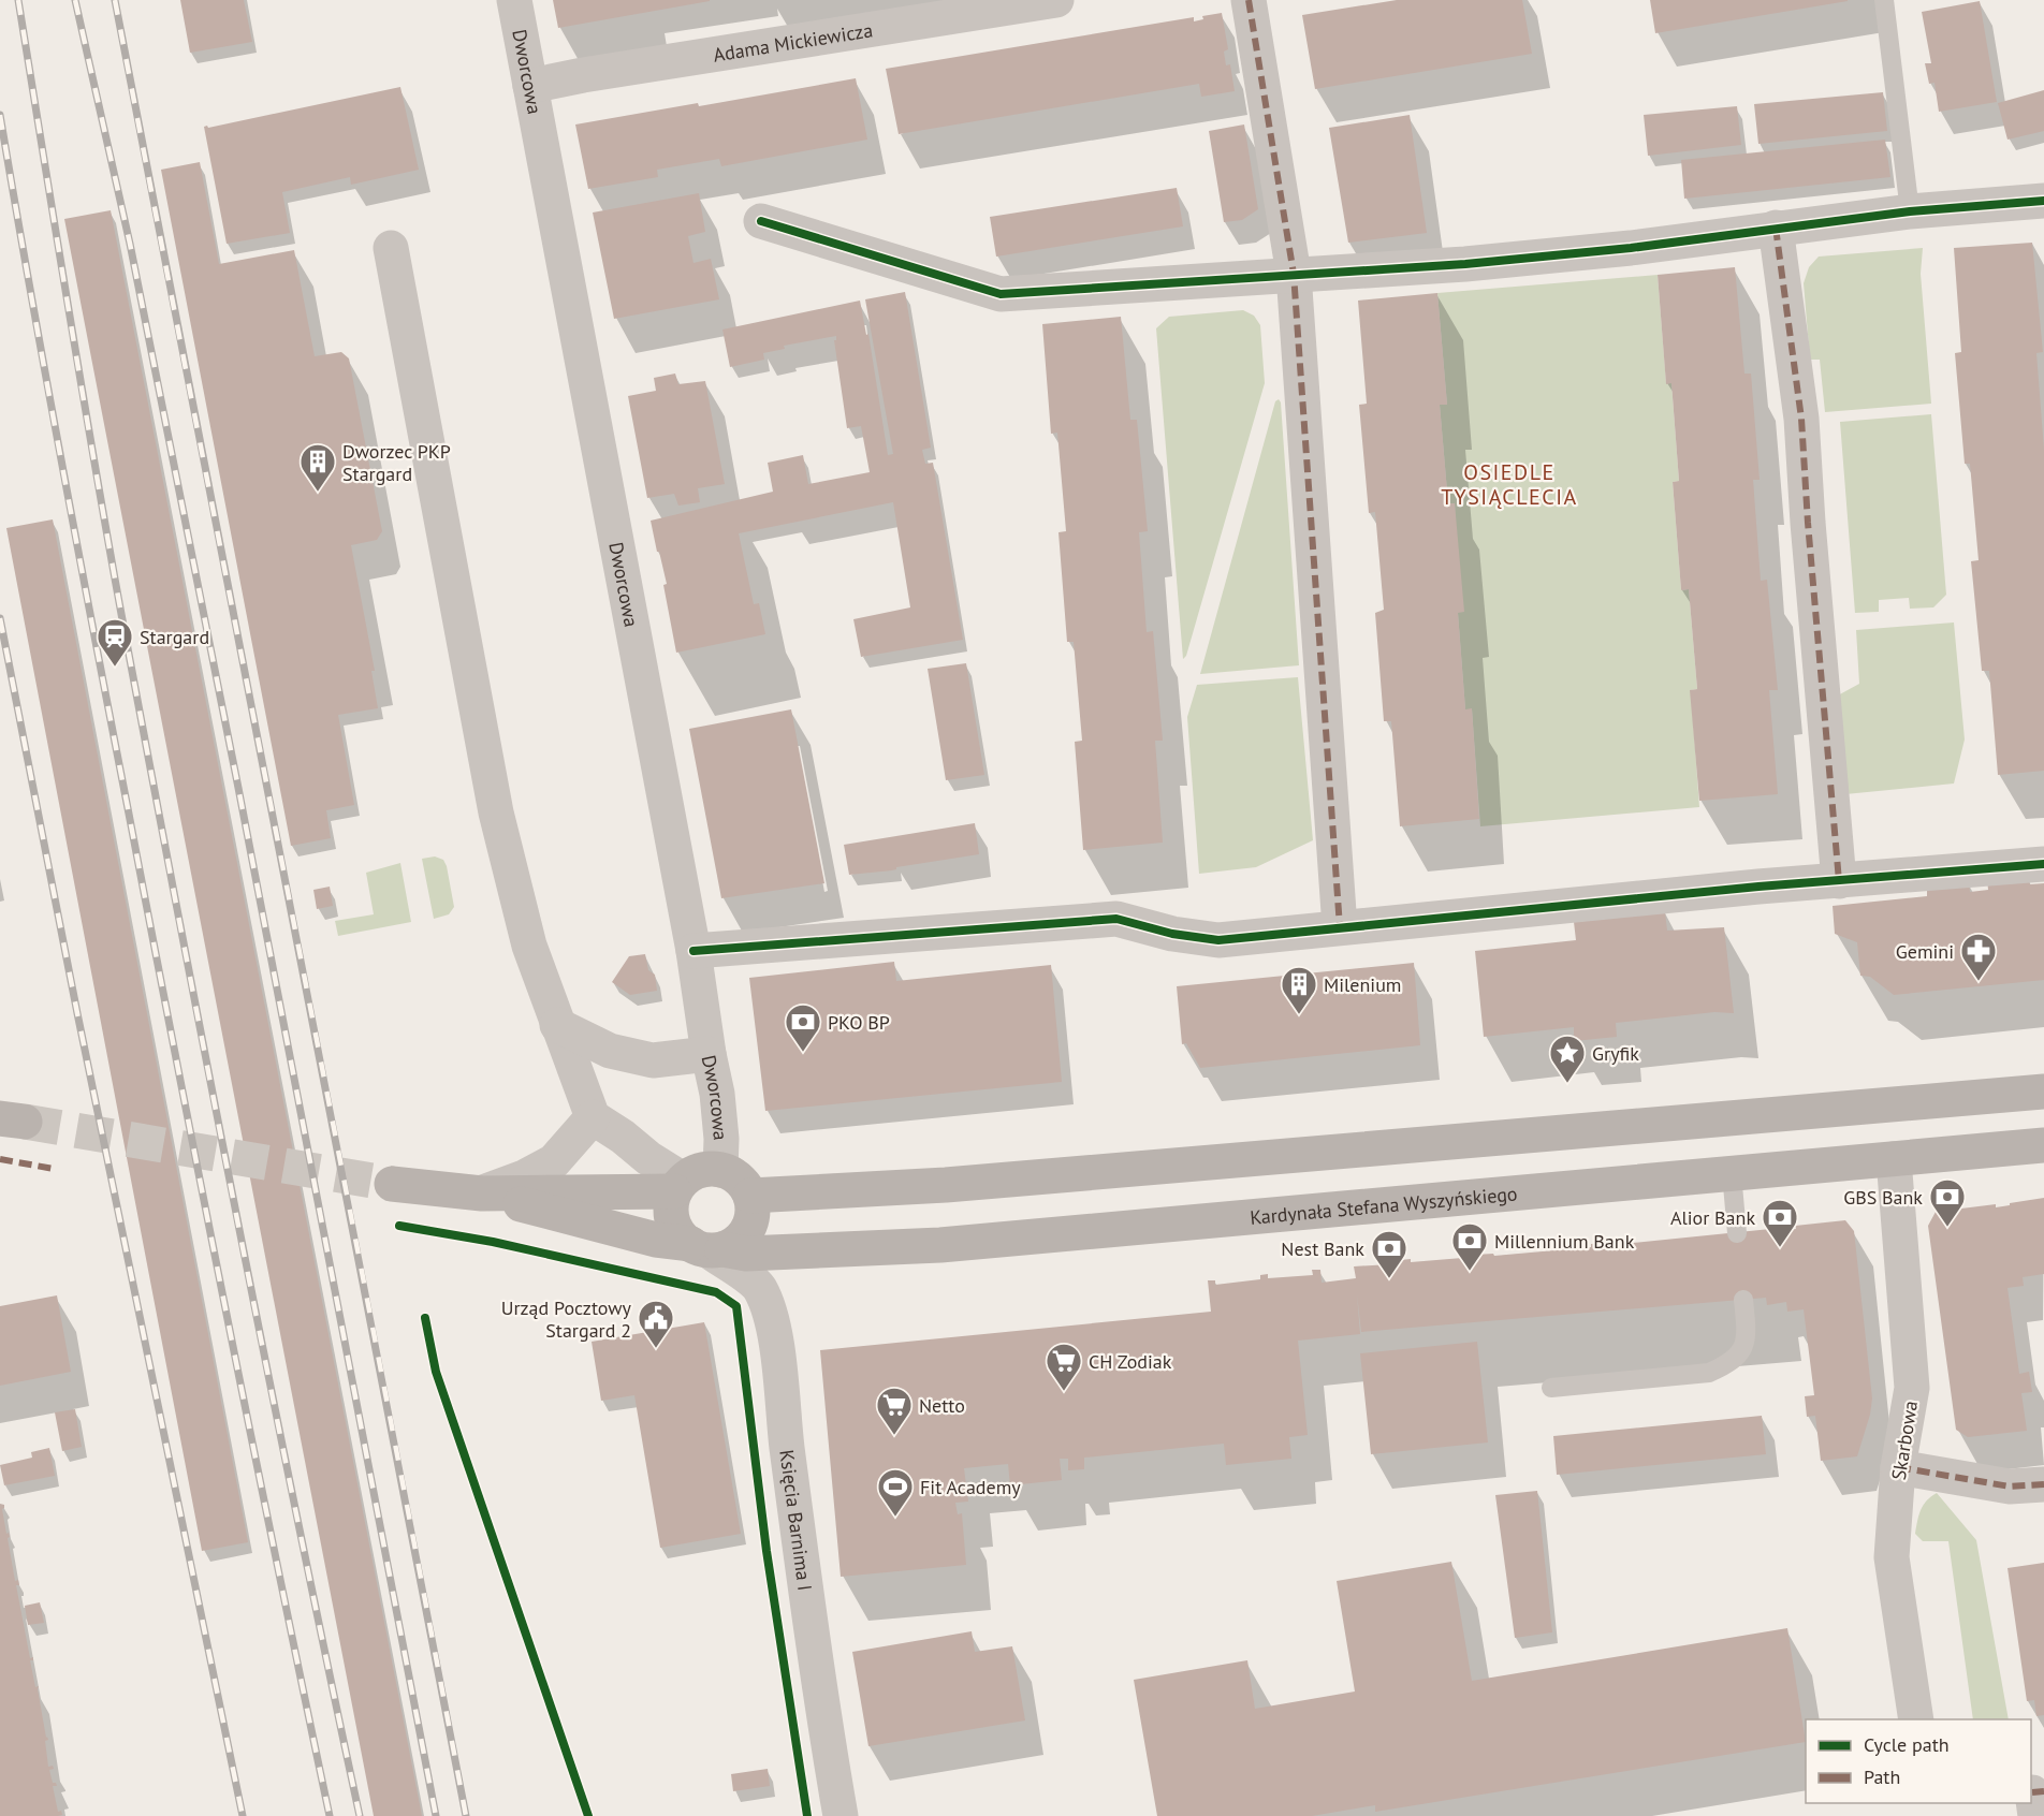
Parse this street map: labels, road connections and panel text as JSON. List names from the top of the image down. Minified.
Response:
{"streets":{"main road":["Kardynała Stefana Wyszyńskiego"],"street":["Adama Mickiewicza","Dworcowa","Skarbowa","Księcia Barnima I"]},"crossings":[["Adama Mickiewicza","Dworcowa"],["Dworcowa","Kardynała Stefana Wyszyńskiego"],["Dworcowa","Księcia Barnima I"],["Kardynała Stefana Wyszyńskiego","Skarbowa"],["Kardynała Stefana Wyszyńskiego","Księcia Barnima I"]],"districts":["OSIEDLE TYSIĄCLECIA"],"places":{"building":["Dworzec PKP Stargard","Milenium"],"station":["Stargard"],"pharmacy":["Gemini"],"bank":["PKO BP","GBS Bank","Alior Bank","Millennium Bank","Nest Bank"],"place":["Gryfik"],"public building":["Urząd Pocztowy Stargard 2"],"supermarket":["CH Zodiak","Netto"],"sports":["Fit Academy"]},"legend":["Cycle path","Path"]}
